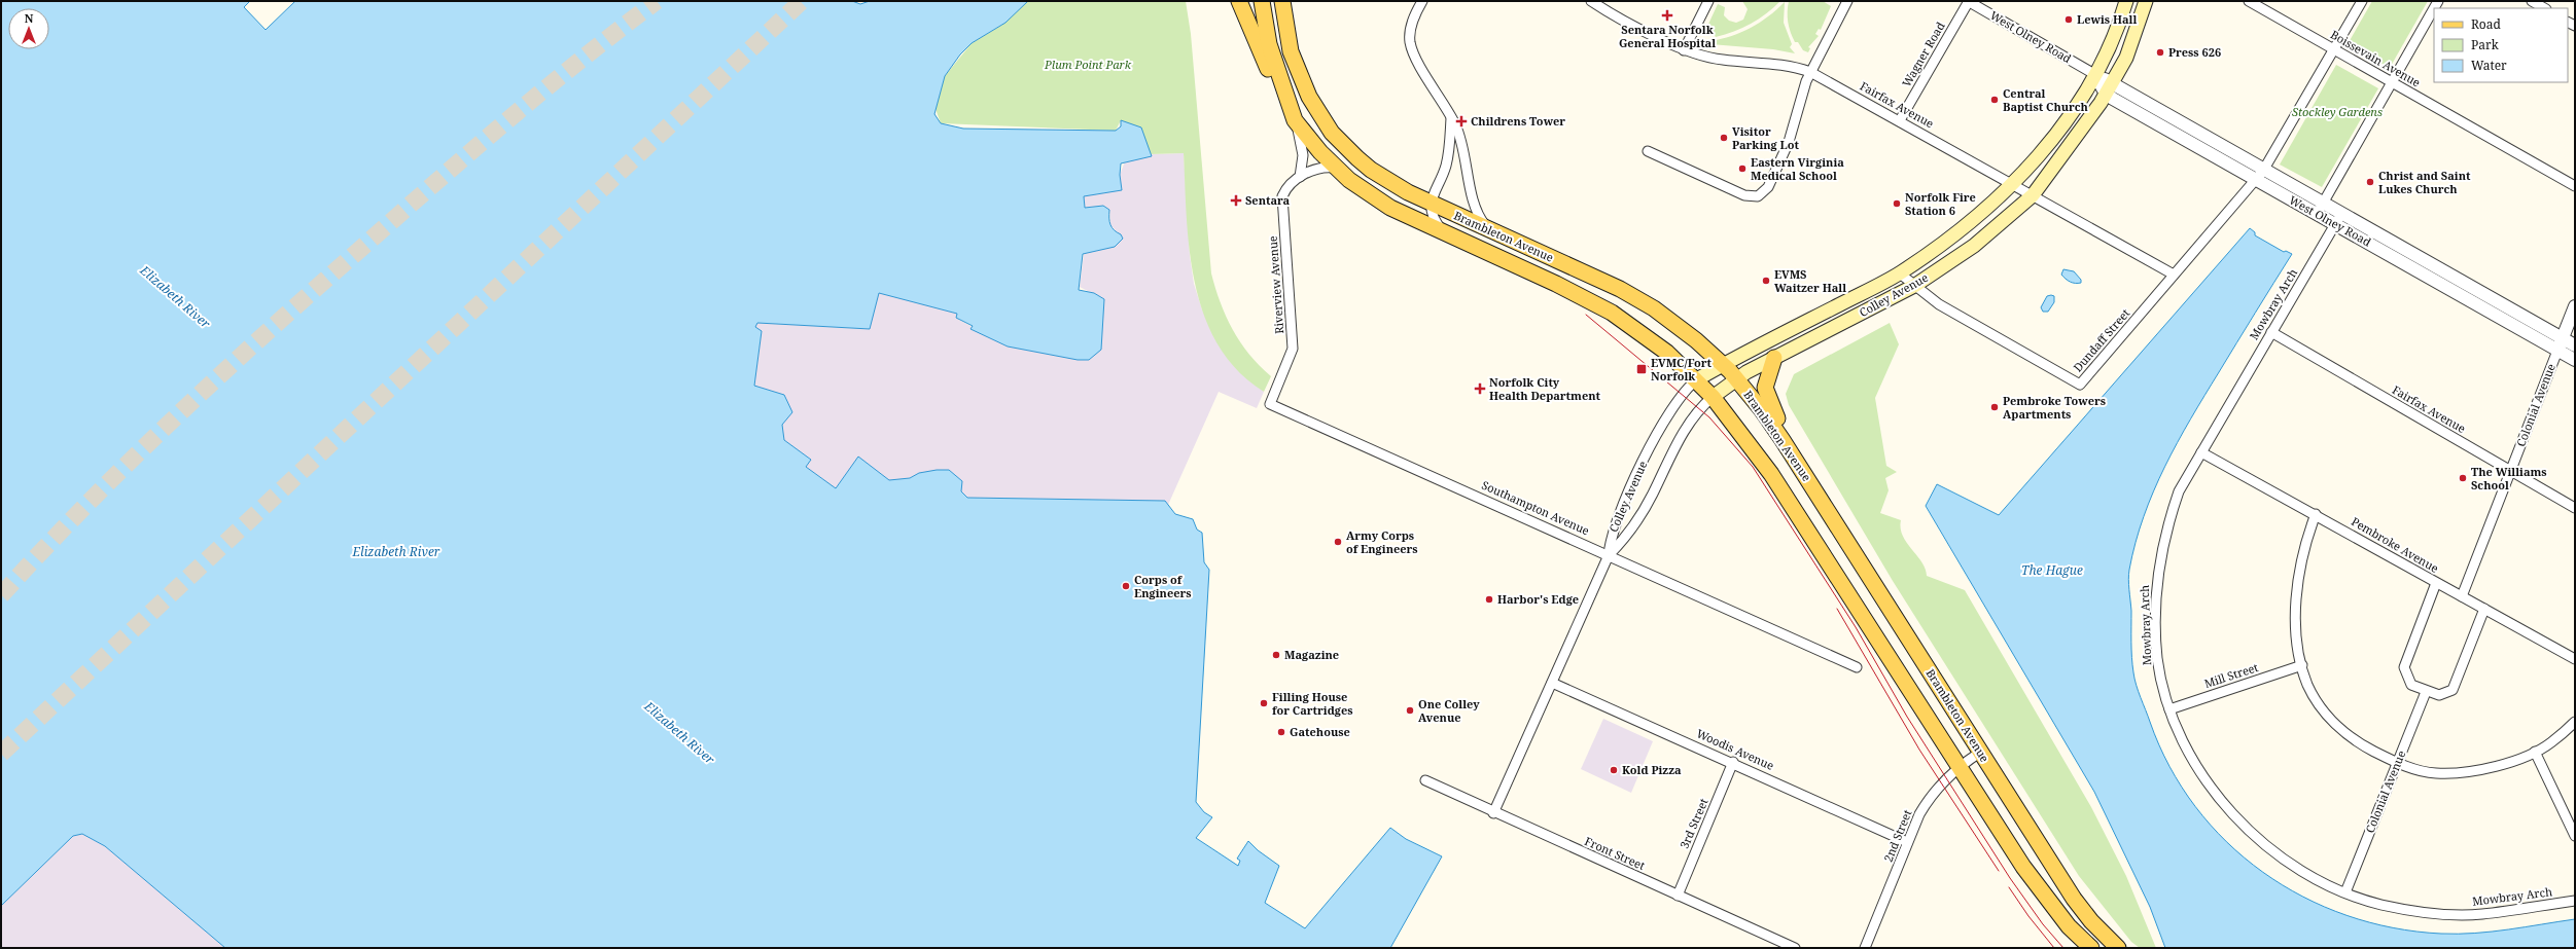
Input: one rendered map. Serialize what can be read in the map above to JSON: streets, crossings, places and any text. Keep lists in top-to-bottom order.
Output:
{
  "streets": {
    "main road": ["Brambleton Avenue", "Colley Avenue"],
    "street": [
      "West Olney Road",
      "Wagner Road",
      "Boissevain Avenue",
      "Fairfax Avenue",
      "Riverview Avenue",
      "Mowbray Arch",
      "Dundaff Street",
      "Colonial Avenue",
      "Southampton Avenue",
      "Pembroke Avenue",
      "Mill Street",
      "Woodis Avenue",
      "3rd Street",
      "2nd Street",
      "Front Street"
    ]
  },
  "crossings": [
    ["West Olney Road", "Wagner Road"],
    ["West Olney Road", "Colley Avenue"],
    ["West Olney Road", "Mowbray Arch"],
    ["West Olney Road", "Dundaff Street"],
    ["West Olney Road", "Colonial Avenue"],
    ["Wagner Road", "Fairfax Avenue"],
    ["Fairfax Avenue", "Colley Avenue"],
    ["Fairfax Avenue", "Mowbray Arch"],
    ["Fairfax Avenue", "Dundaff Street"],
    ["Fairfax Avenue", "Colonial Avenue"],
    ["Brambleton Avenue", "Riverview Avenue"],
    ["Brambleton Avenue", "Colley Avenue"],
    ["Brambleton Avenue", "2nd Street"],
    ["Riverview Avenue", "Southampton Avenue"],
    ["Colley Avenue", "Dundaff Street"],
    ["Colley Avenue", "Southampton Avenue"],
    ["Colley Avenue", "Woodis Avenue"],
    ["Colley Avenue", "Front Street"],
    ["Mowbray Arch", "Colonial Avenue"],
    ["Mowbray Arch", "Pembroke Avenue"],
    ["Mowbray Arch", "Mill Street"],
    ["Colonial Avenue", "Pembroke Avenue"],
    ["Woodis Avenue", "3rd Street"],
    ["Woodis Avenue", "2nd Street"],
    ["3rd Street", "Front Street"]
  ],
  "water": ["Elizabeth River", "The Hague"],
  "parks": ["Plum Point Park", "Stockley Gardens"],
  "places": {
    "health": [
      "Sentara Norfolk General Hospital",
      "Childrens Tower",
      "Sentara",
      "Norfolk City Health Department"
    ],
    "other": [
      "Lewis Hall",
      "Press 626",
      "Central Baptist Church",
      "Visitor Parking Lot",
      "Eastern Virginia Medical School",
      "Christ and Saint Lukes Church",
      "Norfolk Fire Station 6",
      "EVMS Waitzer Hall",
      "Pembroke Towers Apartments",
      "The Williams School",
      "Army Corps of Engineers",
      "Corps of Engineers",
      "Harbor's Edge",
      "Magazine",
      "Filling House for Cartridges",
      "One Colley Avenue",
      "Gatehouse",
      "Kold Pizza"
    ],
    "transit": ["EVMC/Fort Norfolk"]
  },
  "legend": ["Road", "Park", "Water"],
  "north": "top"
}
